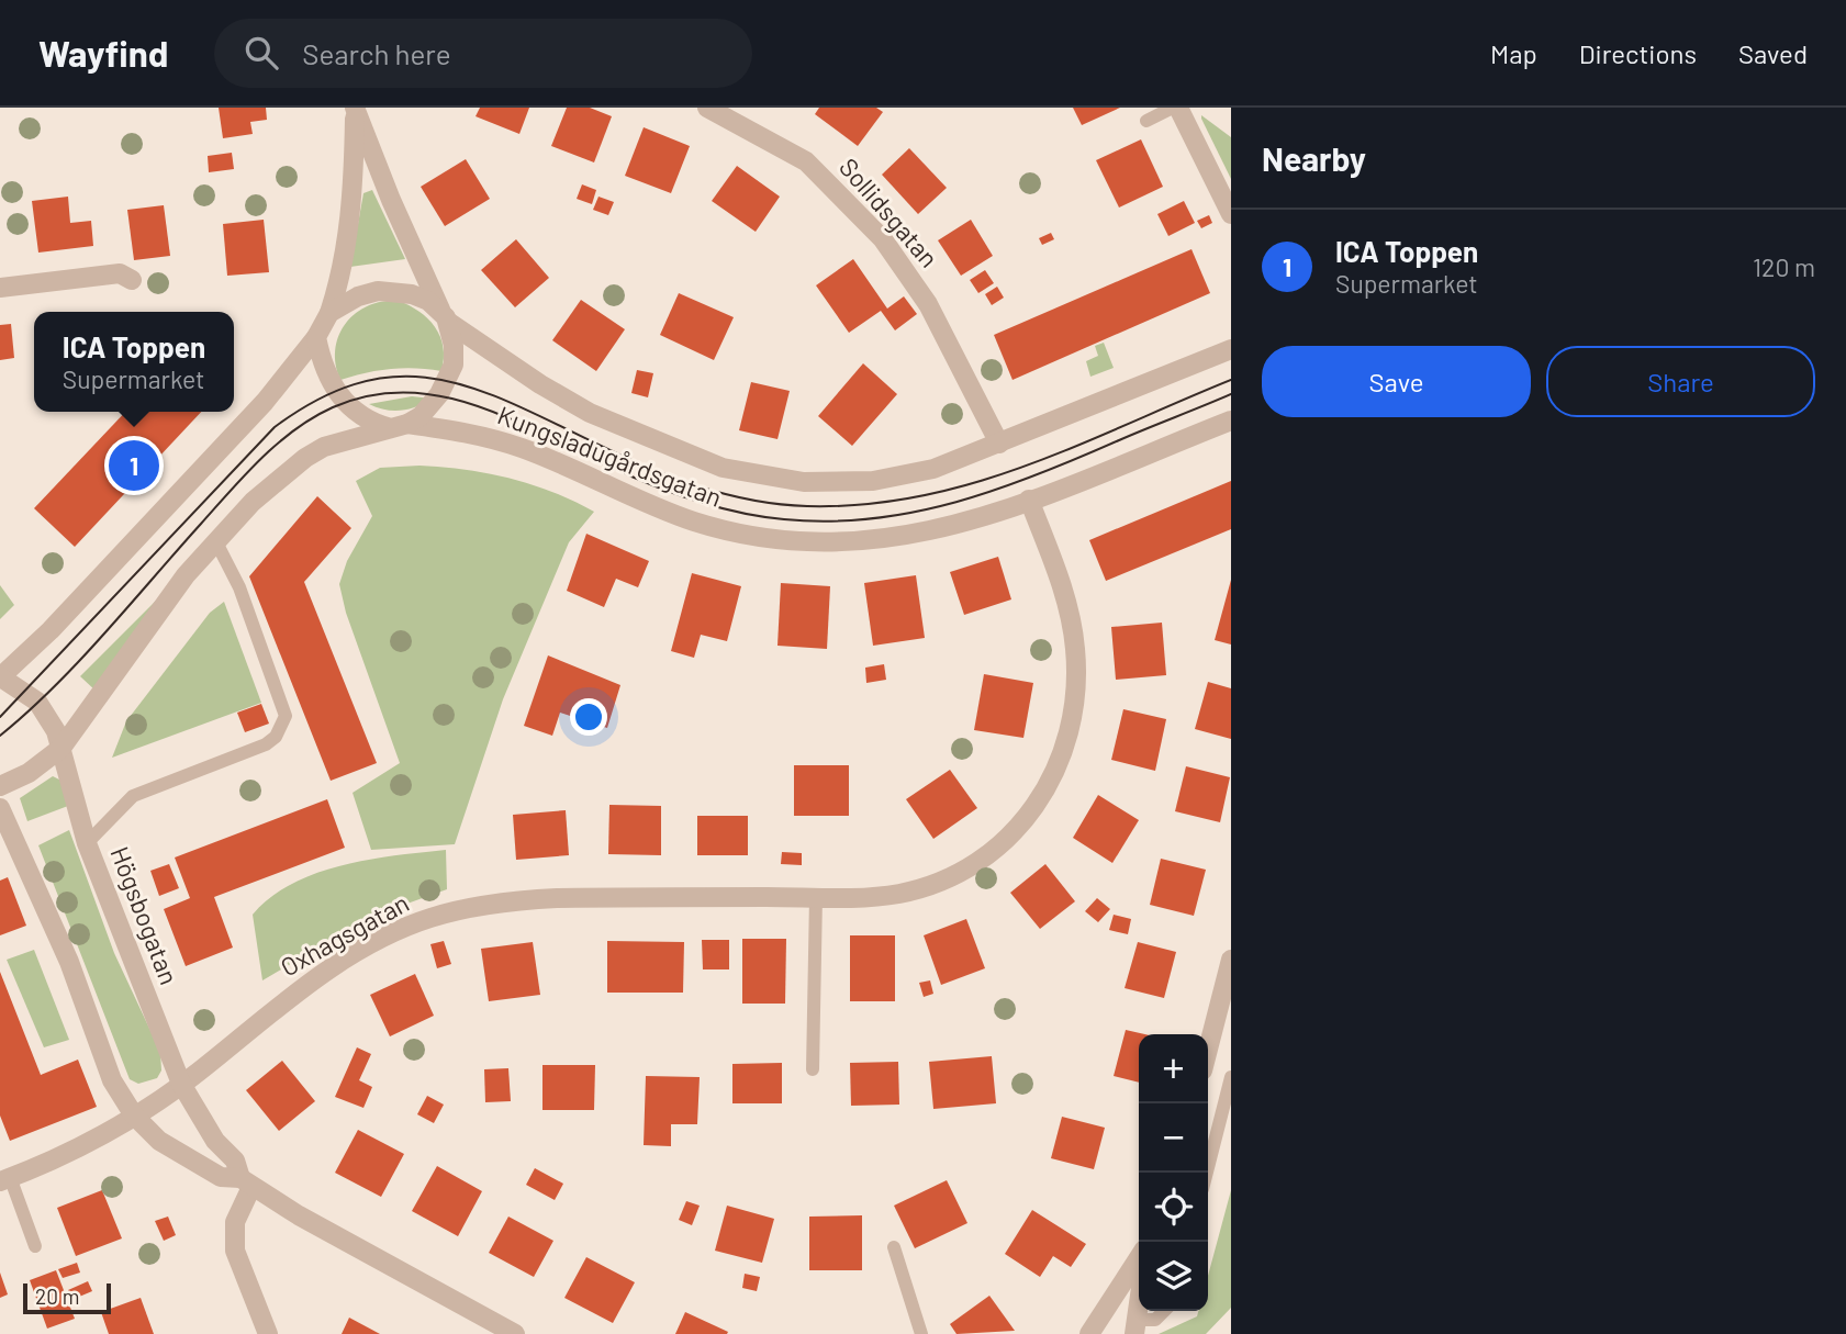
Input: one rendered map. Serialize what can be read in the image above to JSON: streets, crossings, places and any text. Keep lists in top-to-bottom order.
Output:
{
  "streets": {
    "street": [
      "Sollidsgatan",
      "Kungsladugårdsgatan",
      "Högsbogatan",
      "Oxhagsgatan"
    ]
  },
  "crossings": [
    ["Sollidsgatan", "Kungsladugårdsgatan"],
    ["Kungsladugårdsgatan", "Högsbogatan"],
    ["Kungsladugårdsgatan", "Oxhagsgatan"],
    ["Högsbogatan", "Oxhagsgatan"]
  ],
  "scale_bar": "20 m",
  "page": {
    "header": "Wayfind",
    "search": "Search here",
    "nav": ["Map", "Directions", "Saved"],
    "heading": "Nearby",
    "list": [
      {
        "mark": "1",
        "name": "ICA Toppen",
        "note": "Supermarket",
        "value": "120 m"
      }
    ],
    "popup": ["ICA Toppen", "Supermarket"],
    "buttons": ["Save", "Share"],
    "pins": "1",
    "map_buttons": ["+", "−"],
    "scale": "20 m"
  }
}
